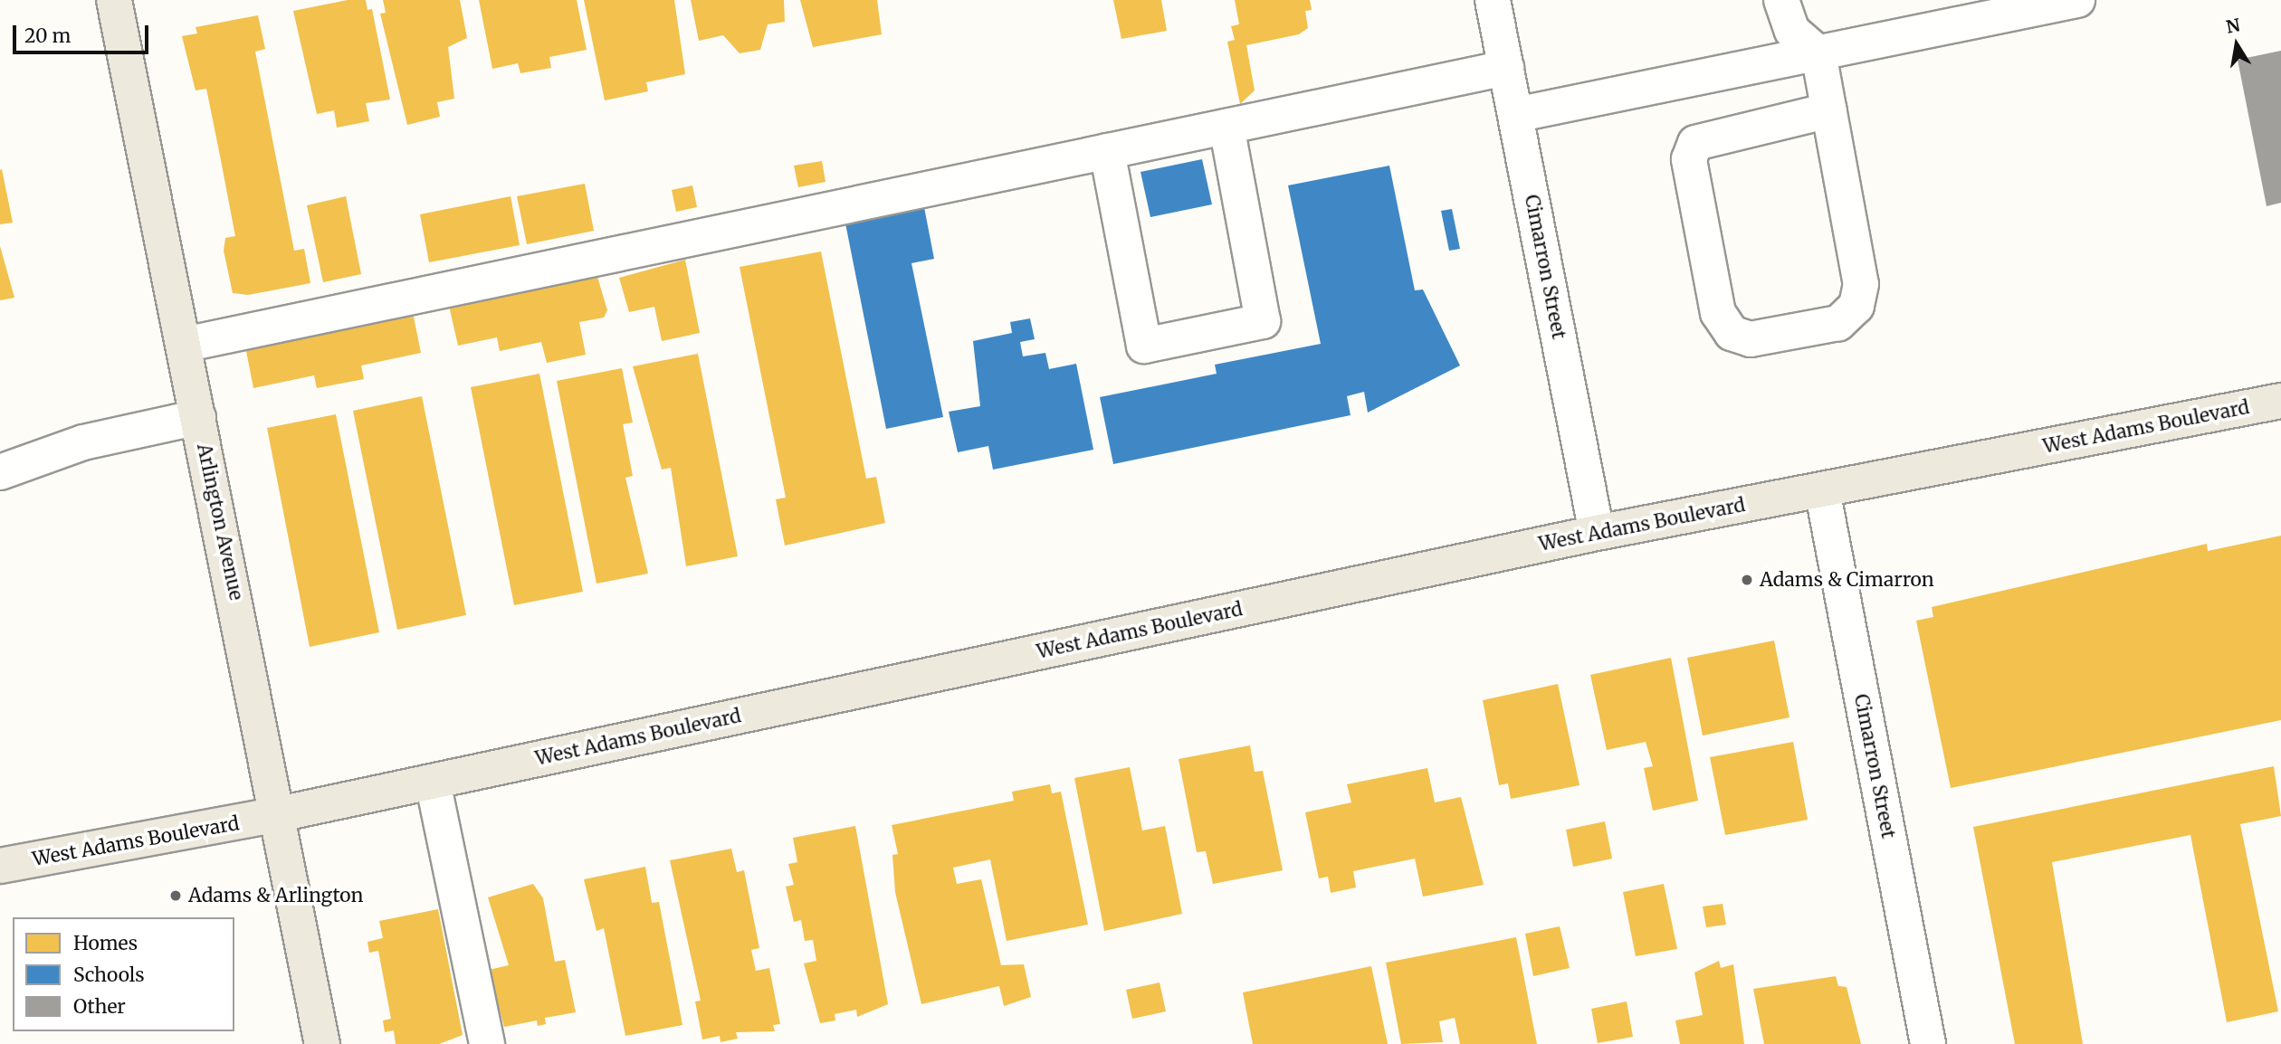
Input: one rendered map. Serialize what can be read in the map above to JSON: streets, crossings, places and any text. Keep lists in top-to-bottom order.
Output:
{
  "streets": {
    "main road": ["West Adams Boulevard", "Arlington Avenue"],
    "street": ["Cimarron Street"]
  },
  "crossings": [
    ["Cimarron Street", "West Adams Boulevard"],
    ["West Adams Boulevard", "Arlington Avenue"]
  ],
  "places": ["Adams & Cimarron", "Adams & Arlington"],
  "legend": ["Homes", "Schools", "Other"],
  "scale_bar": "20 m",
  "north": "top"
}
